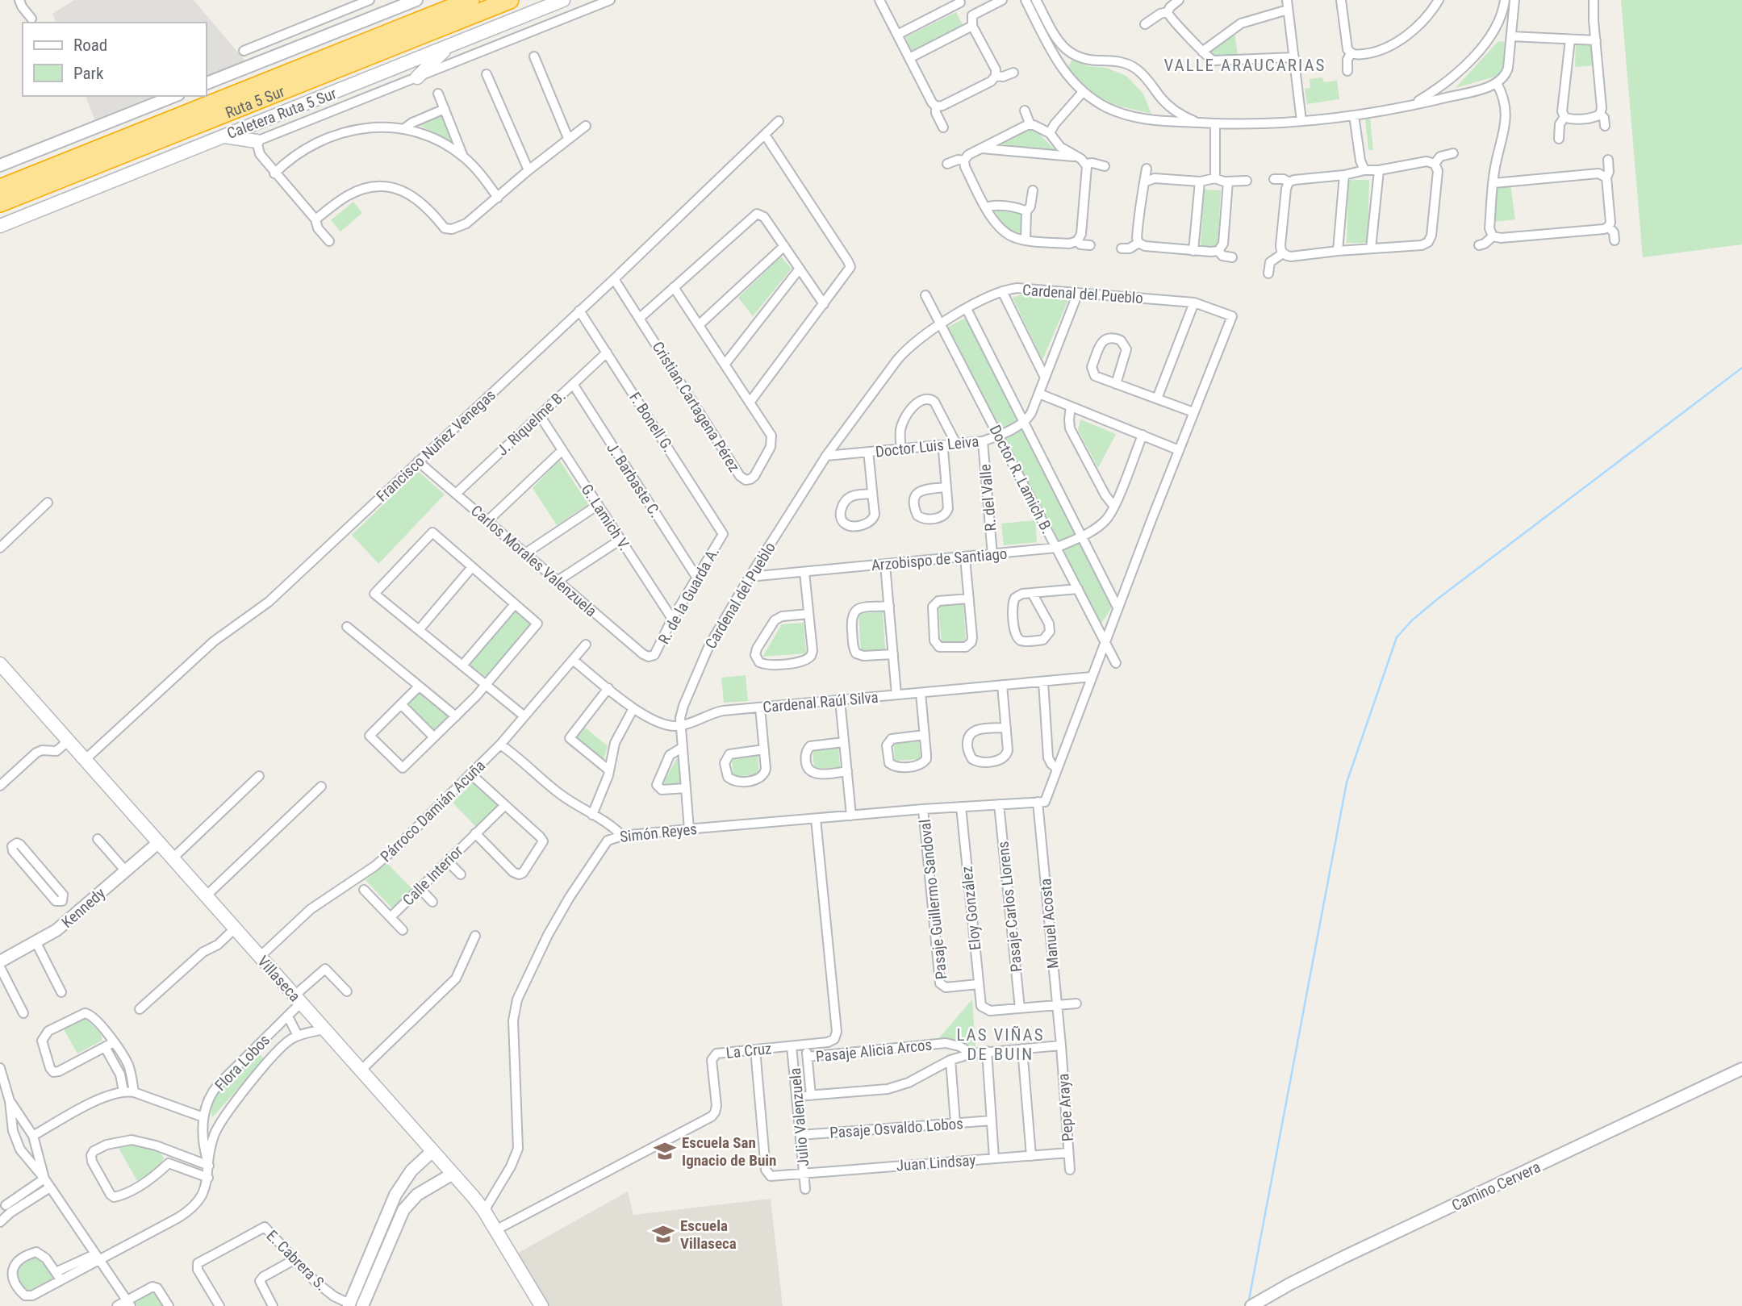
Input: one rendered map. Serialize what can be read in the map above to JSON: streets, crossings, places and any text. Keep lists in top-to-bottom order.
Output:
{
  "streets": {
    "highway": ["Ruta 5 Sur"],
    "main road": ["Caletera Ruta 5 Sur", "Villaseca"],
    "street": [
      "Cardenal del Pueblo",
      "Cristian Cartagena Pérez",
      "F. Bonell G.",
      "J. Riquelme B.",
      "Francisco Nuñez Venegas",
      "Doctor Luis Leiva",
      "Doctor R. Lamich B.",
      "J. Barbaste C.",
      "R. del Valle",
      "G. Lamich V.",
      "Arzobispo de Santiago",
      "Carlos Morales Valenzuela",
      "R. de la Guarda A.",
      "Cardenal Raúl Silva",
      "Párroco Damián Acuña",
      "Simón Reyes",
      "Calle Interior",
      "Pasaje Guillermo Sandoval",
      "Pasaje Carlos Llorens",
      "Kennedy",
      "Eloy González",
      "Manuel Acosta",
      "La Cruz",
      "Pasaje Alicia Arcos",
      "Flora Lobos",
      "Pepe Araya",
      "Julio Valenzuela",
      "Pasaje Osvaldo Lobos",
      "Juan Lindsay",
      "Camino Cervera",
      "E. Cabrera S."
    ]
  },
  "crossings": [
    ["Cardenal del Pueblo", "Doctor Luis Leiva"],
    ["Cardenal del Pueblo", "Doctor R. Lamich B."],
    ["Cardenal del Pueblo", "Arzobispo de Santiago"],
    ["Cardenal del Pueblo", "Cardenal Raúl Silva"],
    ["Cardenal del Pueblo", "Simón Reyes"],
    ["Cardenal del Pueblo", "Manuel Acosta"],
    ["Cristian Cartagena Pérez", "Francisco Nuñez Venegas"],
    ["F. Bonell G.", "J. Riquelme B."],
    ["F. Bonell G.", "Francisco Nuñez Venegas"],
    ["F. Bonell G.", "R. de la Guarda A."],
    ["J. Riquelme B.", "J. Barbaste C."],
    ["J. Riquelme B.", "G. Lamich V."],
    ["J. Riquelme B.", "Carlos Morales Valenzuela"],
    ["Francisco Nuñez Venegas", "Carlos Morales Valenzuela"],
    ["Francisco Nuñez Venegas", "Villaseca"],
    ["Doctor Luis Leiva", "Doctor R. Lamich B."],
    ["Doctor Luis Leiva", "R. del Valle"],
    ["Doctor R. Lamich B.", "Arzobispo de Santiago"],
    ["J. Barbaste C.", "R. de la Guarda A."],
    ["R. del Valle", "Arzobispo de Santiago"],
    ["G. Lamich V.", "R. de la Guarda A."],
    ["Carlos Morales Valenzuela", "R. de la Guarda A."],
    ["Párroco Damián Acuña", "Calle Interior"],
    ["Párroco Damián Acuña", "Villaseca"],
    ["Simón Reyes", "Pasaje Guillermo Sandoval"],
    ["Simón Reyes", "Pasaje Carlos Llorens"],
    ["Simón Reyes", "Eloy González"],
    ["Simón Reyes", "Manuel Acosta"],
    ["Simón Reyes", "Villaseca"],
    ["Simón Reyes", "La Cruz"],
    ["Pasaje Guillermo Sandoval", "Eloy González"],
    ["Pasaje Carlos Llorens", "Eloy González"],
    ["Kennedy", "Villaseca"],
    ["Manuel Acosta", "Pepe Araya"],
    ["Villaseca", "La Cruz"],
    ["Villaseca", "Flora Lobos"],
    ["La Cruz", "Julio Valenzuela"],
    ["La Cruz", "Juan Lindsay"],
    ["Pasaje Alicia Arcos", "Julio Valenzuela"],
    ["Pepe Araya", "Juan Lindsay"],
    ["Julio Valenzuela", "Pasaje Osvaldo Lobos"],
    ["Julio Valenzuela", "Juan Lindsay"]
  ],
  "districts": ["VALLE ARAUCARIAS", "LAS VIÑAS DE BUIN"],
  "places": {
    "school or university": ["Escuela San Ignacio de Buin", "Escuela Villaseca"]
  },
  "legend": ["Road", "Park"]
}
